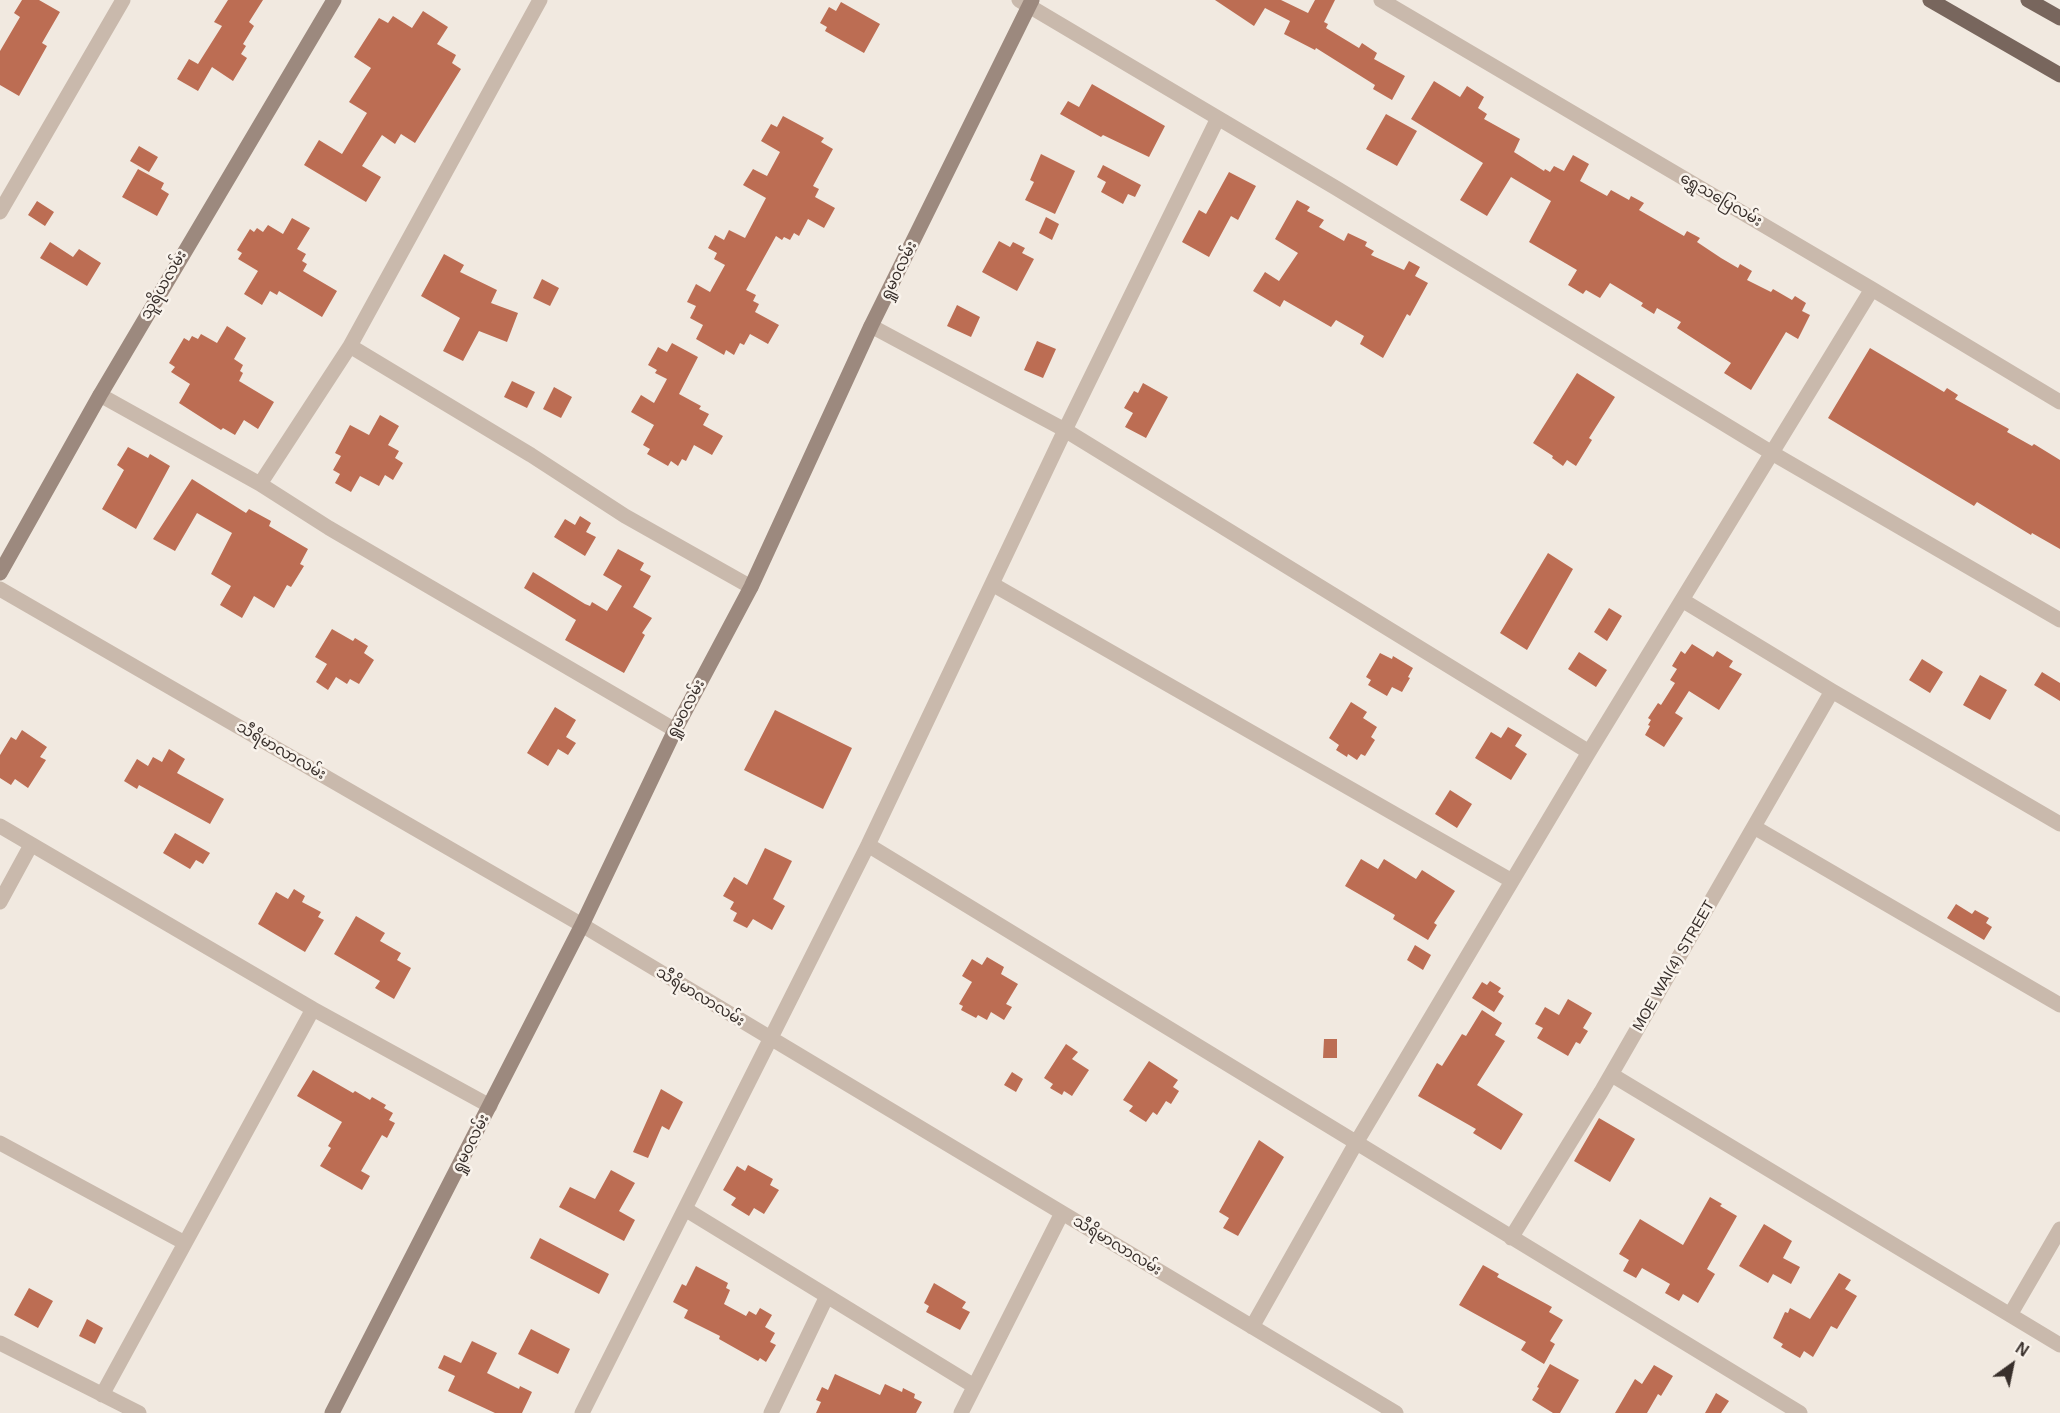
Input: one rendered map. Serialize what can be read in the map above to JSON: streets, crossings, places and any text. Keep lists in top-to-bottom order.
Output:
{
  "streets": {
    "street": [
      "ရွှေသပြေလမ်း",
      "ရှုမဝလမ်း",
      "သူရိယလမ်း",
      "သီရိမာလာလမ်း",
      "MOE WAI(4) STREET"
    ]
  },
  "crossings": [
    ["ရှုမဝလမ်း", "သီရိမာလာလမ်း"]
  ],
  "north": "top right"
}
